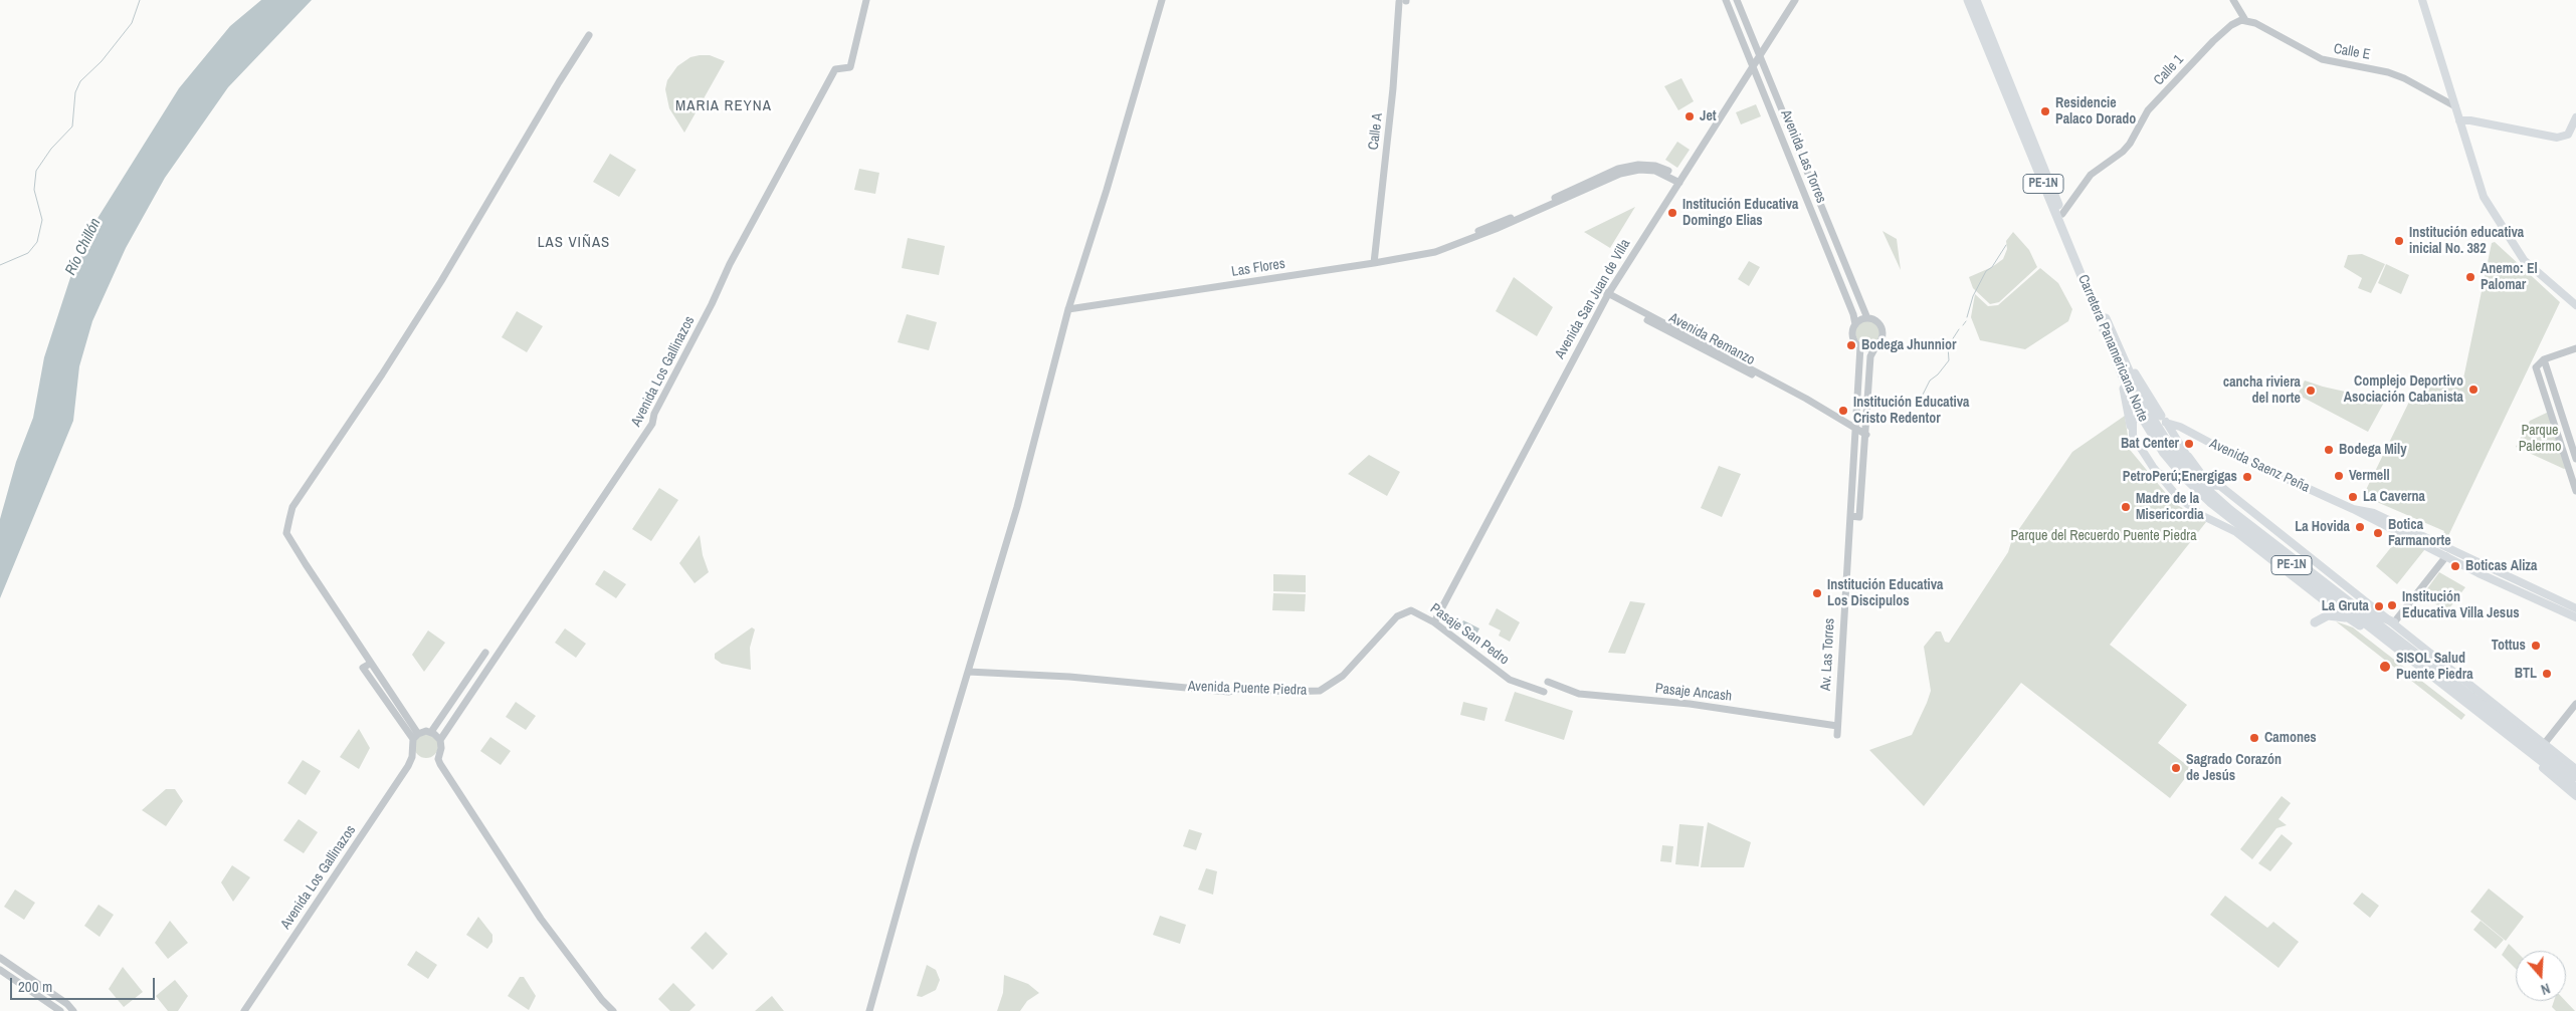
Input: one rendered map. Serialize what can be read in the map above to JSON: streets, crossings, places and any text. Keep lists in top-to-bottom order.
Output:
{
  "streets": {
    "highway": ["PE-1N", "Carretera Panamericana Norte"],
    "main road": ["Avenida Saenz Peña"],
    "street": [
      "Calle E",
      "Calle 1",
      "Calle A",
      "Avenida Las Torres",
      "Las Flores",
      "Avenida San Juan de Villa",
      "Avenida Remanzo",
      "Avenida Los Gallinazos",
      "Pasaje San Pedro",
      "Av. Las Torres",
      "Avenida Puente Piedra",
      "Pasaje Ancash"
    ]
  },
  "crossings": [
    ["Calle E", "Calle 1"],
    ["Calle 1", "Carretera Panamericana Norte"],
    ["Calle A", "Las Flores"],
    ["Avenida Las Torres", "Avenida San Juan de Villa"],
    ["Avenida Las Torres", "Av. Las Torres"],
    ["Las Flores", "Avenida San Juan de Villa"],
    ["Avenida San Juan de Villa", "Avenida Remanzo"],
    ["Avenida San Juan de Villa", "Pasaje San Pedro"],
    ["Avenida Remanzo", "Av. Las Torres"],
    ["Carretera Panamericana Norte", "Avenida Saenz Peña"],
    ["Pasaje San Pedro", "Avenida Puente Piedra"],
    ["Av. Las Torres", "Pasaje Ancash"]
  ],
  "districts": ["MARIA REYNA", "LAS VIÑAS"],
  "water": ["Río Chillón"],
  "parks": ["Parque Palermo", "Parque del Recuerdo Puente Piedra"],
  "places": [
    "Residencie Palaco Dorado",
    "Jet",
    "Institución Educativa Domingo Elias",
    "Institución educativa inicial No. 382",
    "Anemo: El Palomar",
    "Bodega Jhunnior",
    "Complejo Deportivo Asociación Cabanista",
    "cancha riviera del norte",
    "Institución Educativa Cristo Redentor",
    "Bat Center",
    "Bodega Mily",
    "Vermell",
    "PetroPerú;Energigas",
    "La Caverna",
    "Madre de la Misericordia",
    "La Hovida",
    "Botica Farmanorte",
    "Boticas Aliza",
    "Institución Educativa Los Discipulos",
    "Institución Educativa Villa Jesus",
    "La Gruta",
    "Tottus",
    "SISOL Salud Puente Piedra",
    "BTL",
    "Camones",
    "Sagrado Corazón de Jesús"
  ],
  "scale_bar": "200 m",
  "north": "bottom"
}
